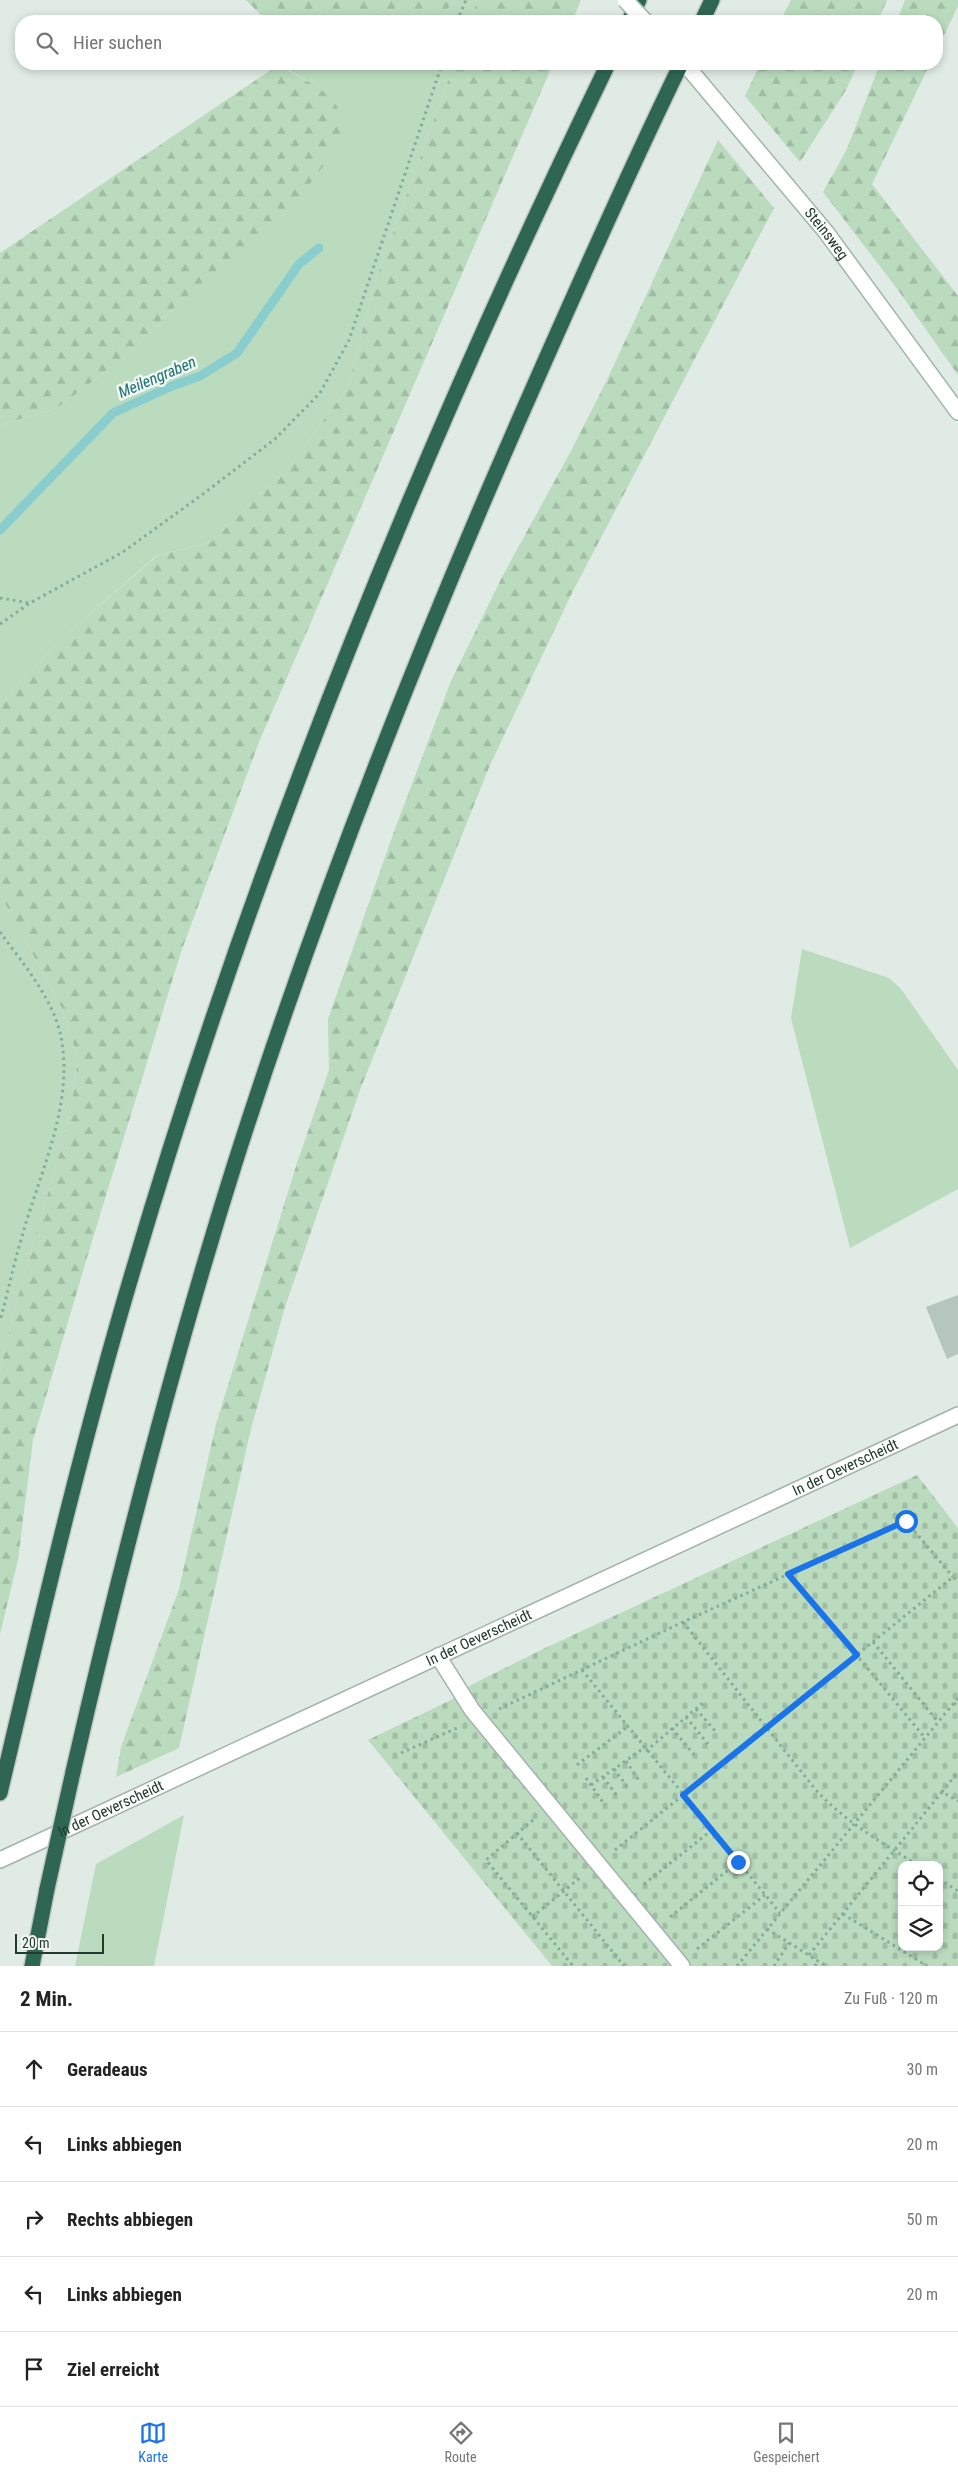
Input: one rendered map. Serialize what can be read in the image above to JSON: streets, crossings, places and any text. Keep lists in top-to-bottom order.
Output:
{
  "streets": {
    "street": ["Steinsweg", "In der Oeverscheidt"]
  },
  "water": ["Meilengraben"],
  "scale_bar": "20 m",
  "page": {
    "search": "Hier suchen",
    "scale": "20 m",
    "heading": ["2 Min.", "Zu Fuß · 120 m"],
    "list": [
      ["Geradeaus", "30 m"],
      ["Links abbiegen", "20 m"],
      ["Rechts abbiegen", "50 m"],
      ["Links abbiegen", "20 m"],
      "Ziel erreicht"
    ],
    "nav": ["Karte", "Route", "Gespeichert"]
  }
}
